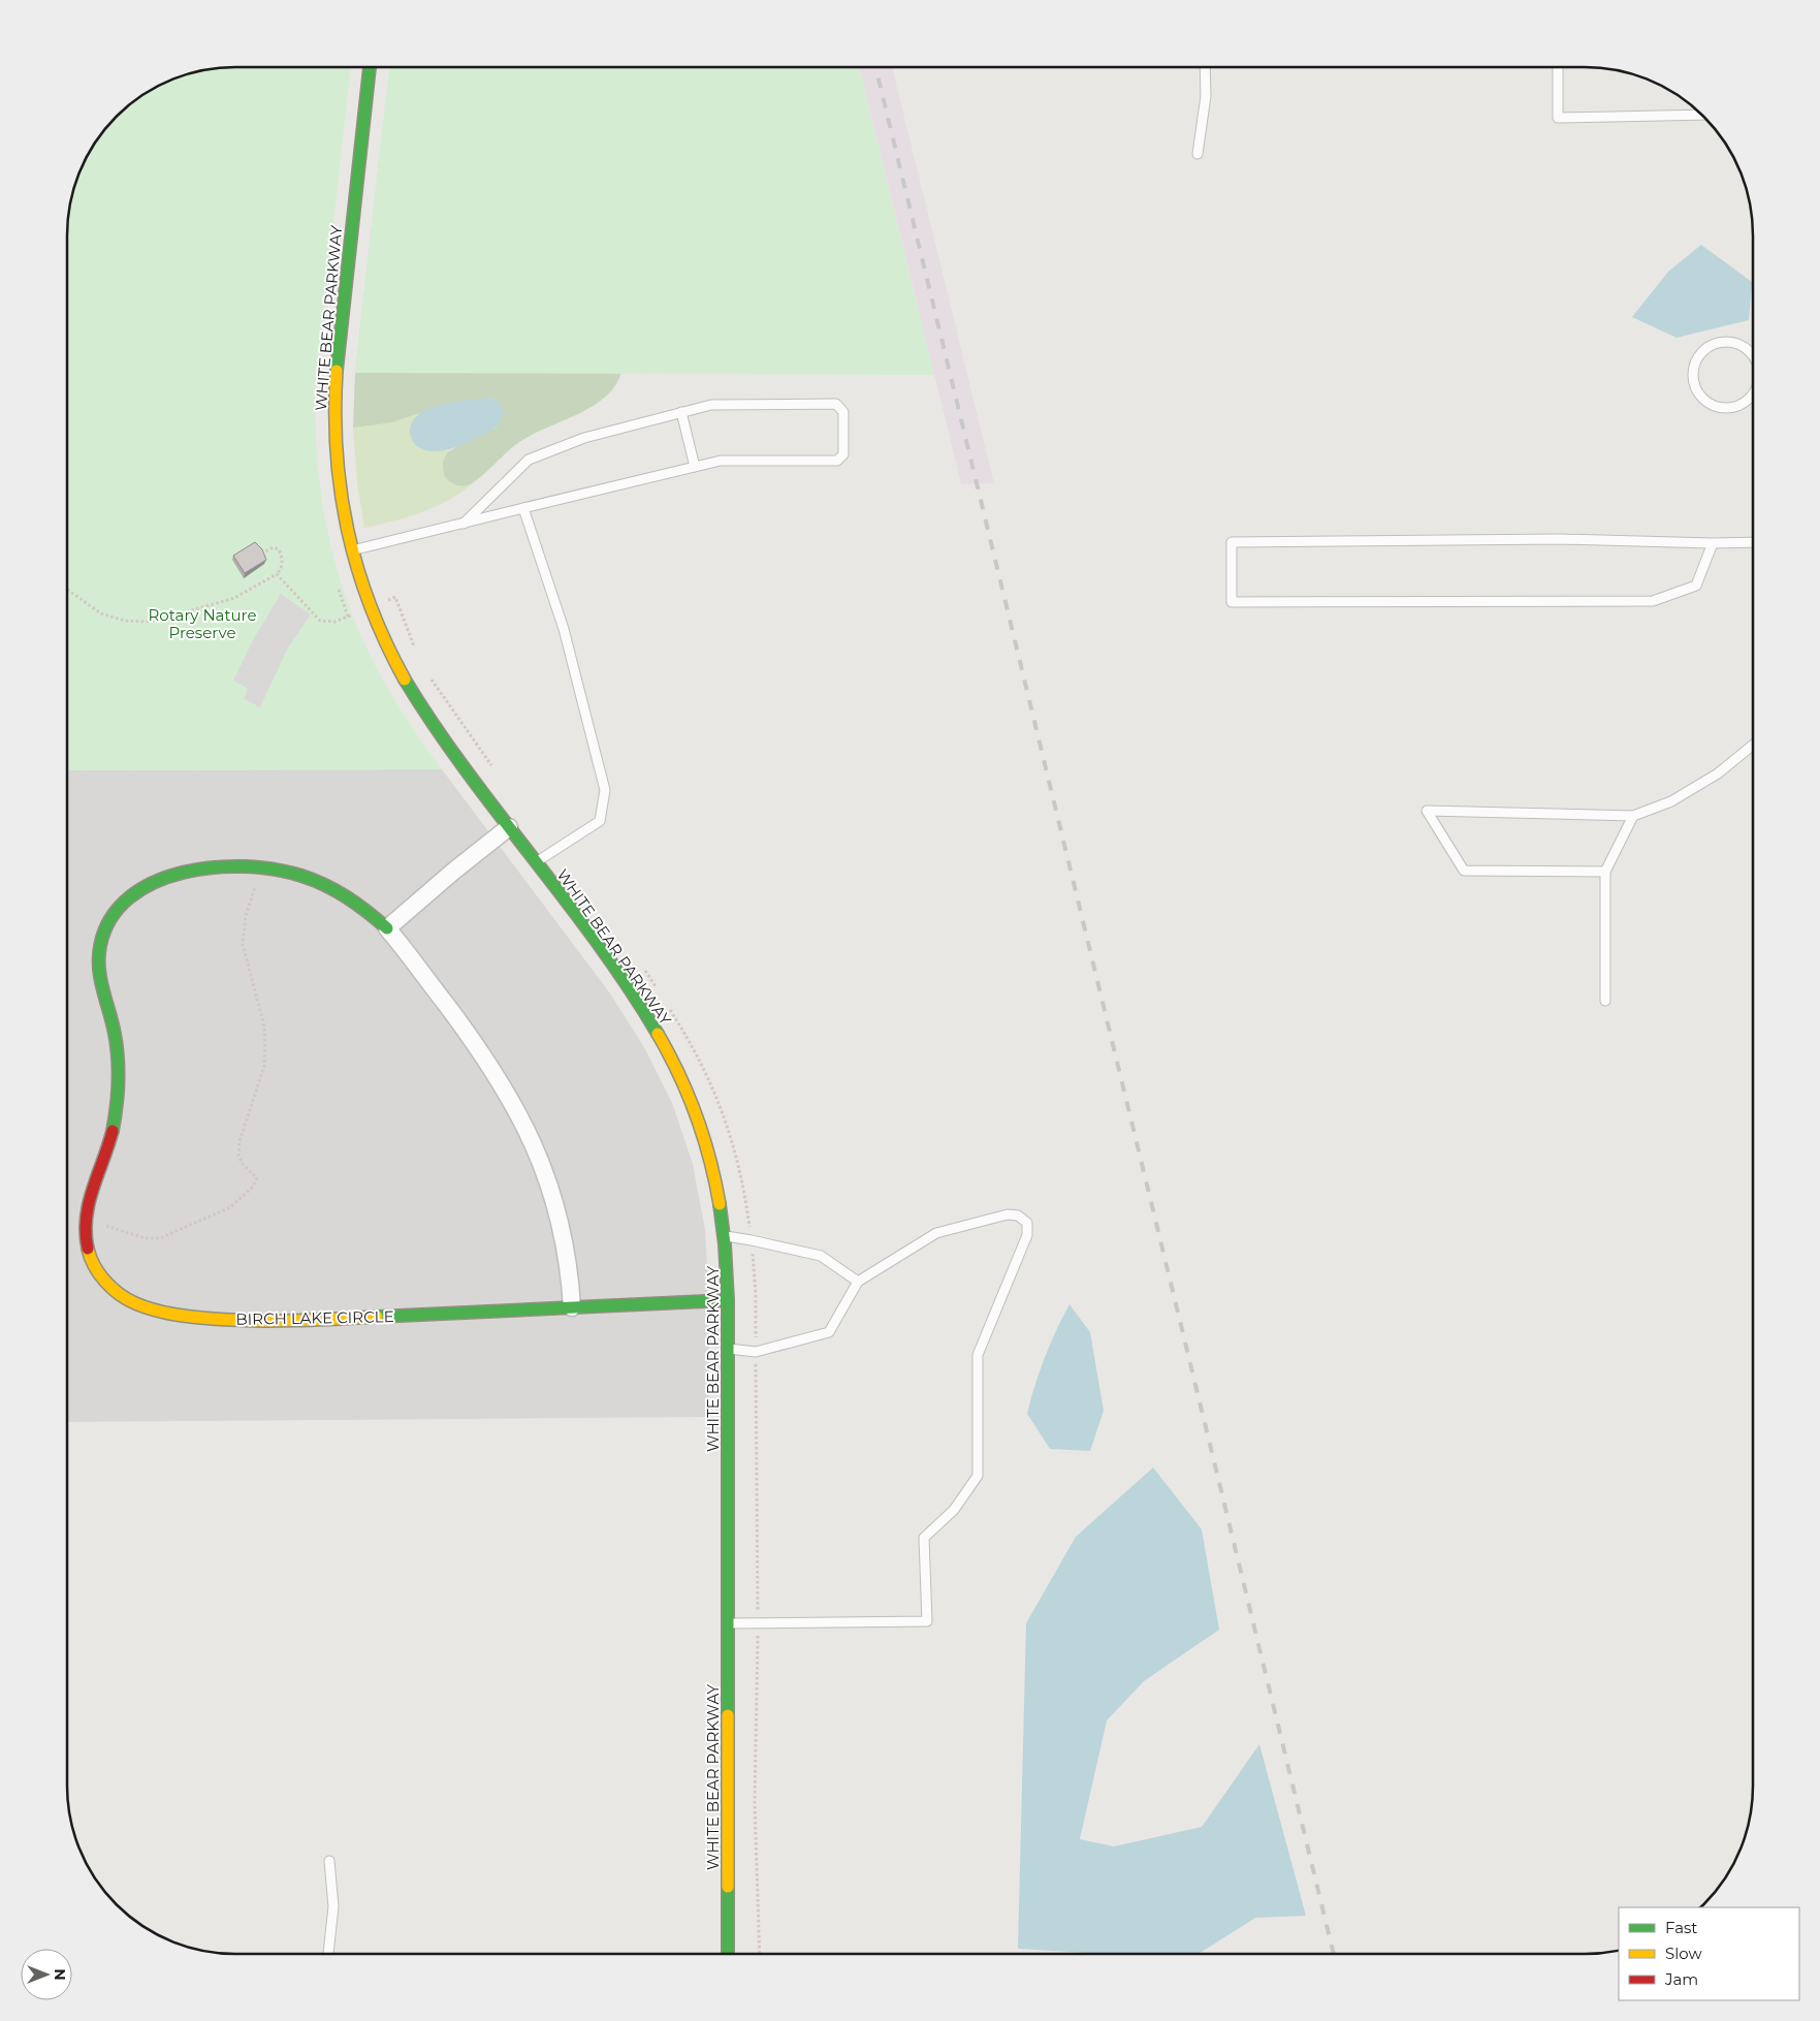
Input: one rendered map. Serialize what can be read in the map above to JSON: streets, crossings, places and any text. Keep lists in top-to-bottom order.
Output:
{
  "streets": {
    "street": ["WHITE BEAR PARKWAY", "BIRCH LAKE CIRCLE"]
  },
  "crossings": [
    ["WHITE BEAR PARKWAY", "BIRCH LAKE CIRCLE"]
  ],
  "parks": ["Rotary Nature Preserve"],
  "legend": ["Fast", "Slow", "Jam"],
  "north": "right"
}
